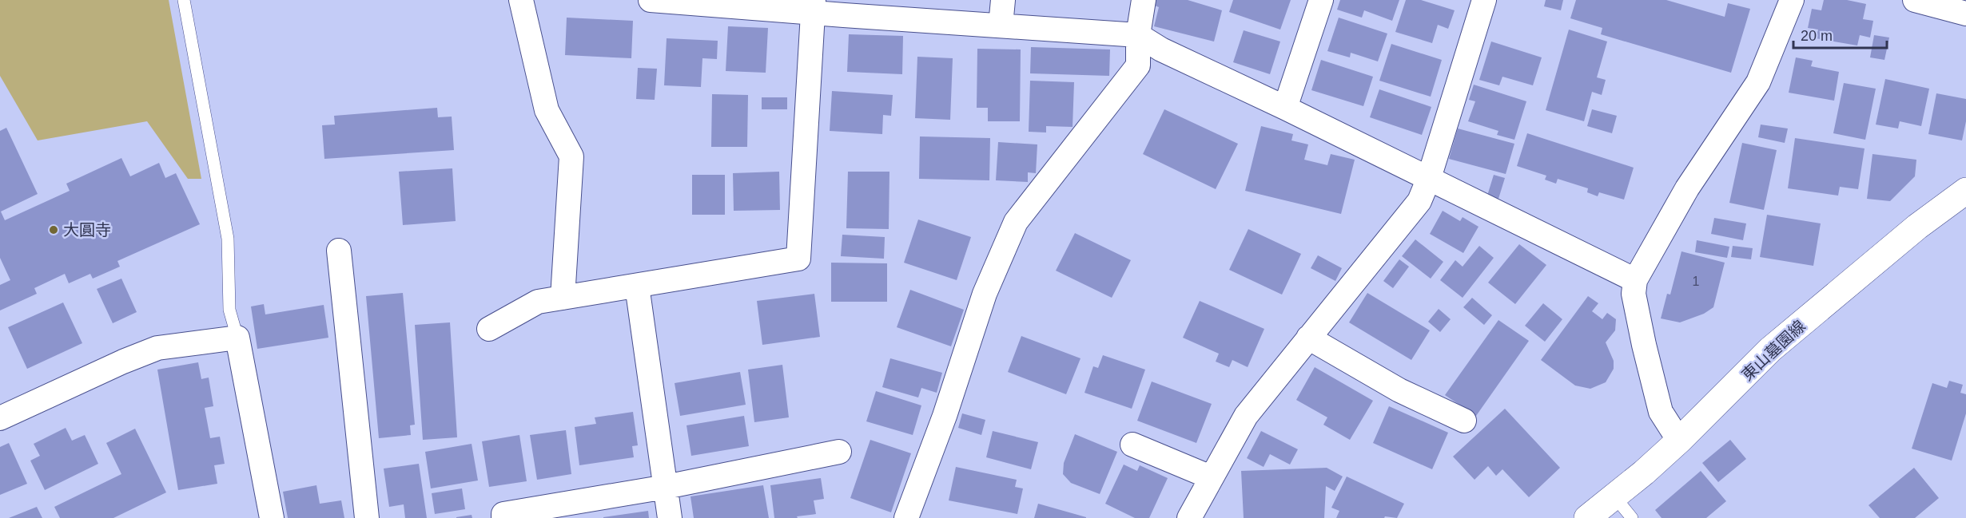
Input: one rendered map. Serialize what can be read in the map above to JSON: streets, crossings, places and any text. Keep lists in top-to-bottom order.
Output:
{
  "streets": {
    "street": ["東山墓園線"]
  },
  "places": ["大圓寺"],
  "house_numbers": ["1"],
  "scale_bar": "20 m"
}
